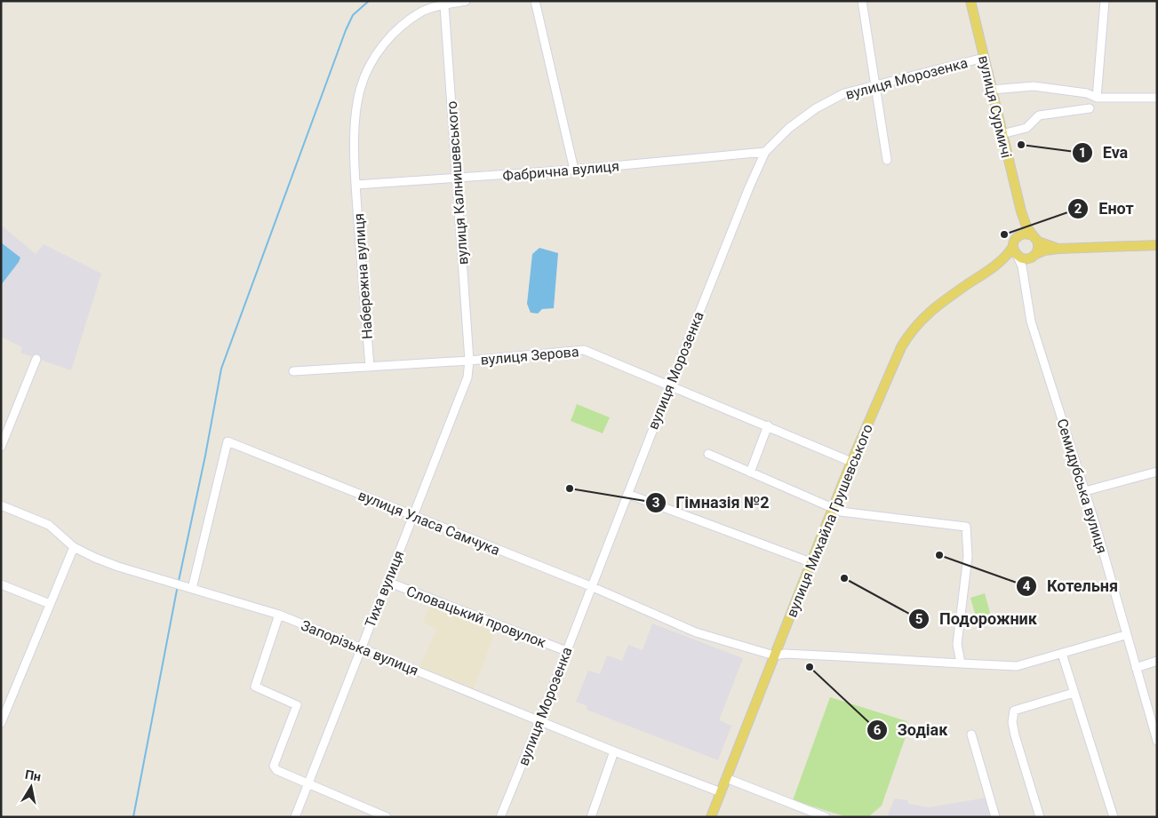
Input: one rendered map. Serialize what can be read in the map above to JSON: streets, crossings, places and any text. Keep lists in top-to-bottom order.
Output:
{
  "streets": {
    "main road": ["вулиця Сурмичі", "вулиця Михайла Грушевського"],
    "street": [
      "вулиця Морозенка",
      "Фабрична вулиця",
      "вулиця Калнишевського",
      "Набережна вулиця",
      "вулиця Зерова",
      "Семидубська вулиця",
      "вулиця Уласа Самчука",
      "Тиха вулиця",
      "Словацький провулок",
      "Запорізька вулиця"
    ]
  },
  "crossings": [
    ["вулиця Морозенка", "вулиця Сурмичі"],
    ["вулиця Морозенка", "Фабрична вулиця"],
    ["вулиця Морозенка", "вулиця Зерова"],
    ["вулиця Морозенка", "вулиця Уласа Самчука"],
    ["вулиця Морозенка", "Словацький провулок"],
    ["вулиця Морозенка", "Запорізька вулиця"],
    ["Фабрична вулиця", "вулиця Калнишевського"],
    ["Фабрична вулиця", "Набережна вулиця"],
    ["вулиця Калнишевського", "Набережна вулиця"],
    ["вулиця Калнишевського", "вулиця Зерова"],
    ["вулиця Калнишевського", "Тиха вулиця"],
    ["Набережна вулиця", "вулиця Зерова"],
    ["вулиця Зерова", "вулиця Михайла Грушевського"],
    ["вулиця Зерова", "Тиха вулиця"],
    ["Семидубська вулиця", "вулиця Михайла Грушевського"],
    ["Семидубська вулиця", "вулиця Уласа Самчука"],
    ["вулиця Михайла Грушевського", "вулиця Уласа Самчука"],
    ["вулиця Михайла Грушевського", "Запорізька вулиця"],
    ["вулиця Уласа Самчука", "Тиха вулиця"],
    ["вулиця Уласа Самчука", "Запорізька вулиця"],
    ["Тиха вулиця", "Словацький провулок"],
    ["Тиха вулиця", "Запорізька вулиця"]
  ],
  "places": [
    "Eva",
    "Енот",
    "Гімназія №2",
    "Котельня",
    "Подорожник",
    "Зодіак"
  ],
  "north": "top"
}
